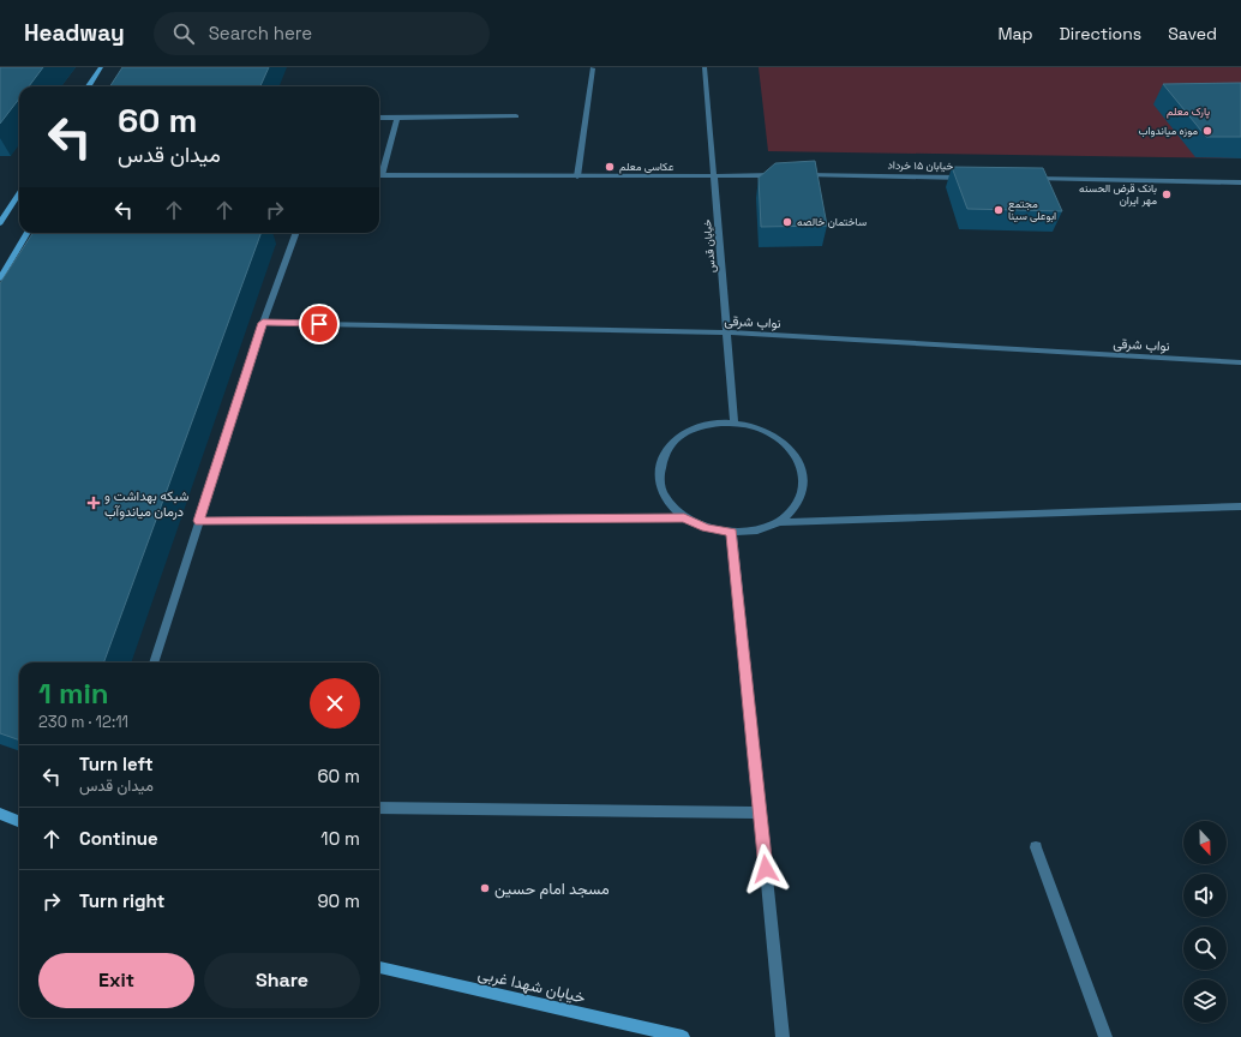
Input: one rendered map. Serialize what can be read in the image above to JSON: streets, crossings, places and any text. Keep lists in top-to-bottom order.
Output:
{
  "streets": {
    "main road": ["خیابان شهدا غربی"],
    "street": ["خیابان ۱۵ خرداد", "خیابان قدس", "نواب شرقی"]
  },
  "crossings": [
    ["خیابان قدس", "نواب شرقی"]
  ],
  "parks": ["پارک معلم"],
  "places": {
    "other": [
      "موزه میاندواب",
      "عکاسی معلم",
      "بانک قرض الحسنه مهر ایران",
      "مجتمع ابوعلی سینا",
      "ساختمان خالصه",
      "مسجد امام حسین"
    ],
    "health": ["شبکه بهداشت و درمان میاندوآب"]
  },
  "north": "bottom",
  "page": {
    "header": "Headway",
    "search": "Search here",
    "nav": ["Map", "Directions", "Saved"],
    "turn": ["60 m", "میدان قدس"],
    "heading": ["1 min", "230 m · 12:11"],
    "list": [
      {
        "name": "Turn left",
        "note": "میدان قدس",
        "value": "60 m"
      },
      {
        "name": "Continue",
        "value": "10 m"
      },
      {
        "name": "Turn right",
        "value": "90 m"
      }
    ],
    "buttons": ["Exit", "Share"]
  }
}
